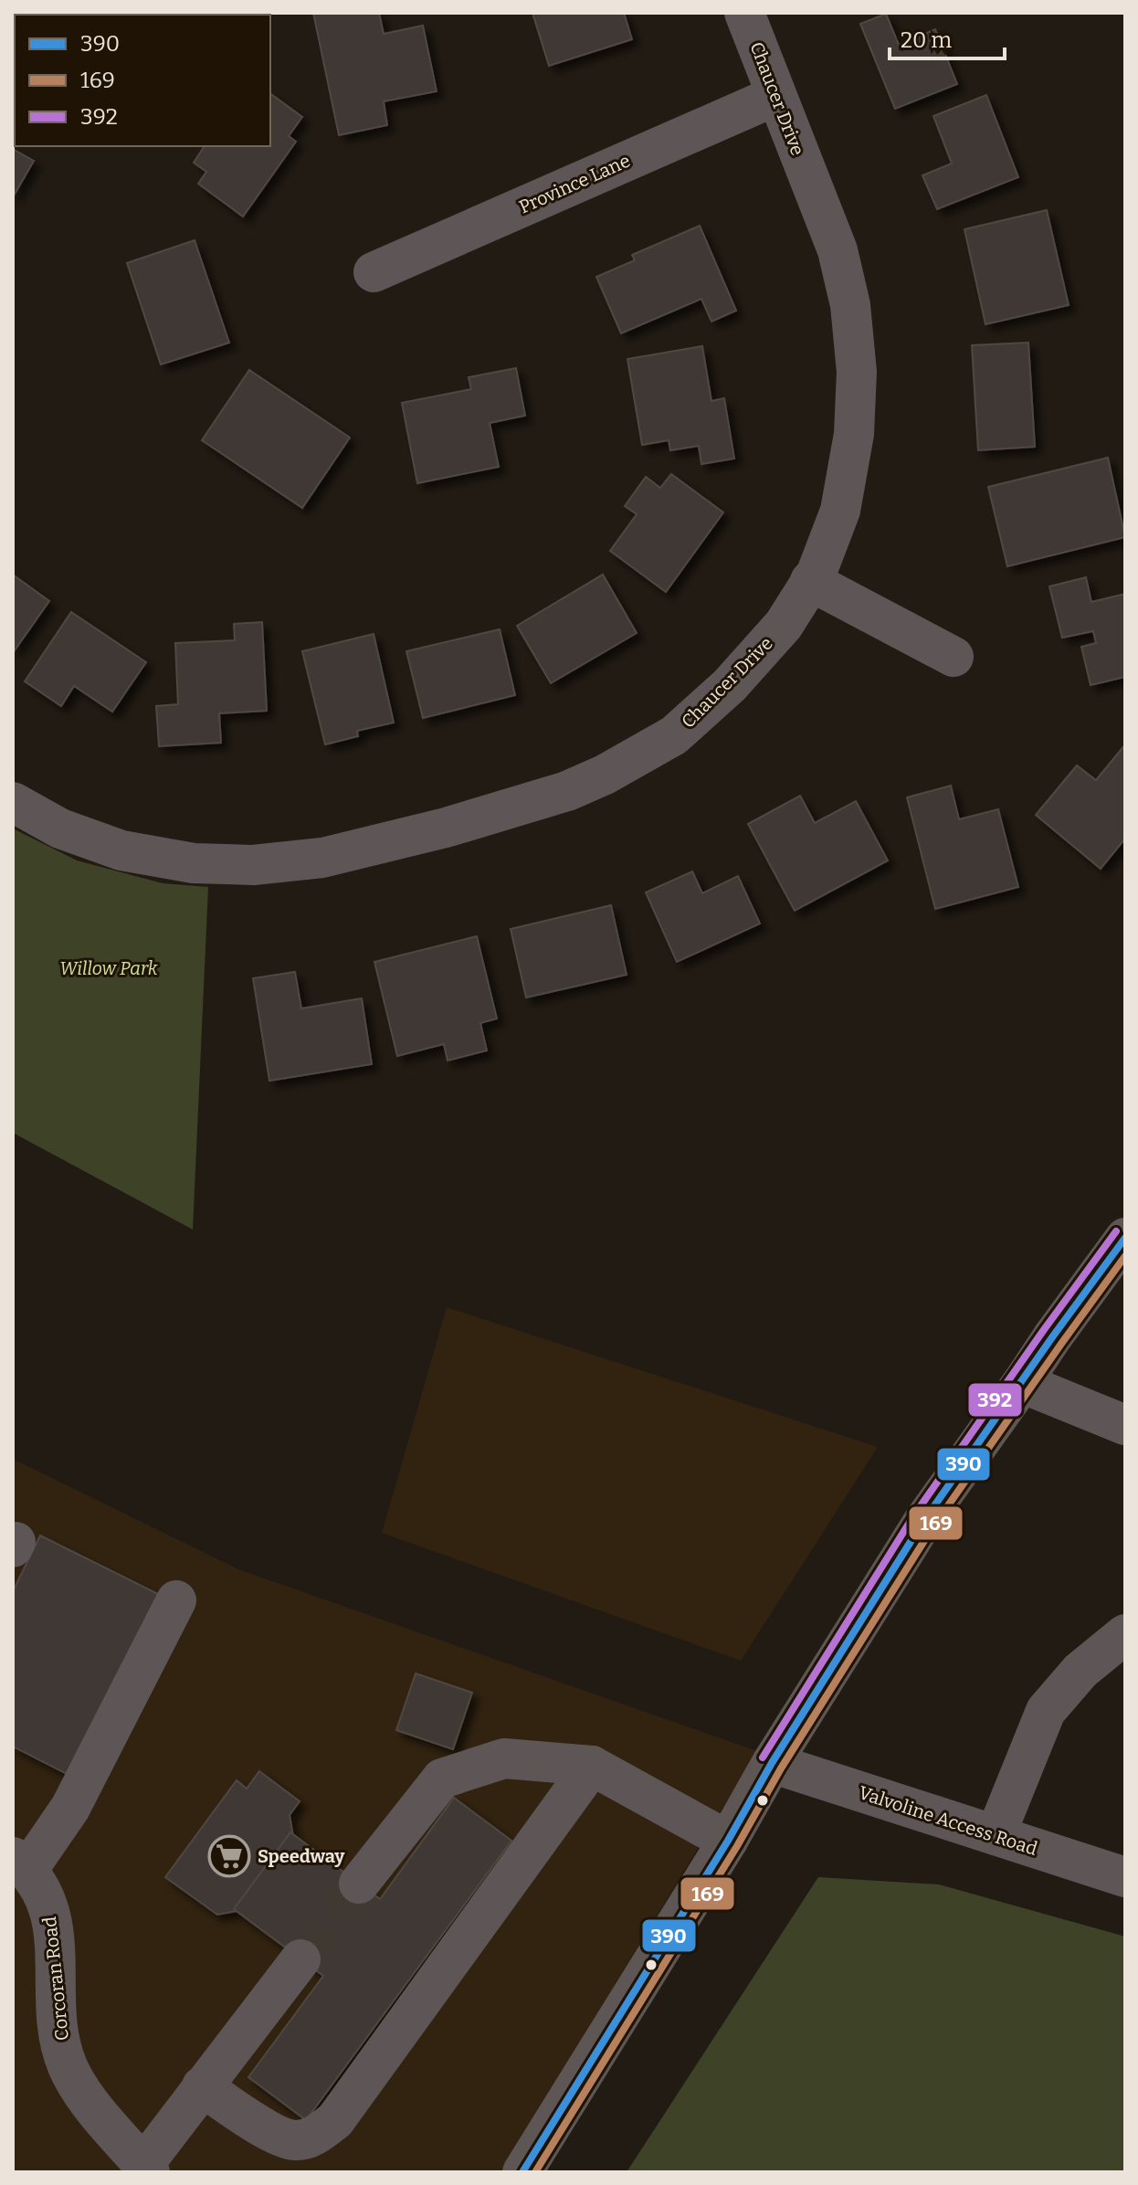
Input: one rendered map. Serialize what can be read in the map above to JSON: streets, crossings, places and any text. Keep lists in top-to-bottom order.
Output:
{
  "streets": {
    "street": [
      "Chaucer Drive",
      "Province Lane",
      "Valvoline Access Road",
      "Corcoran Road"
    ]
  },
  "crossings": [
    ["Chaucer Drive", "Province Lane"]
  ],
  "parks": ["Willow Park"],
  "places": {
    "supermarket": ["Speedway"]
  },
  "lines": ["transit line 392", "transit line 390", "transit line 169"],
  "legend": ["390", "169", "392"],
  "scale_bar": "20 m"
}
